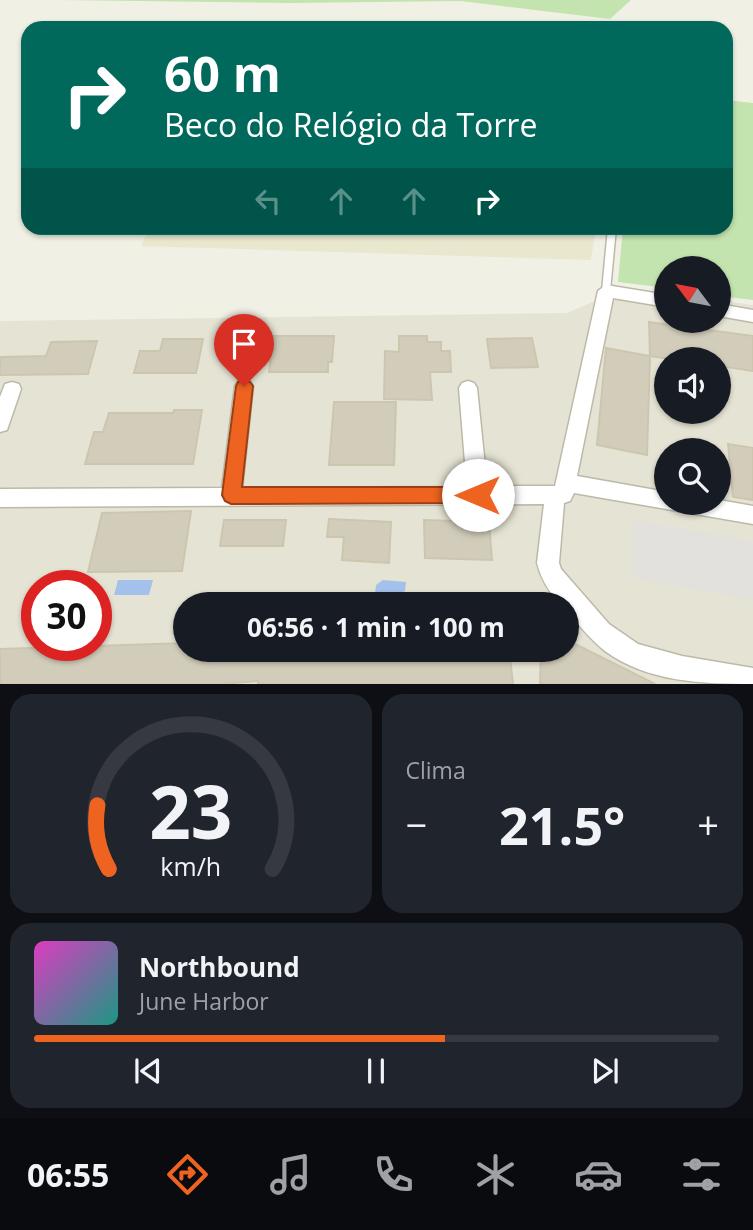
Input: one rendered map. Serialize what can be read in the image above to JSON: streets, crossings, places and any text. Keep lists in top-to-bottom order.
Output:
{
  "north": "top left",
  "page": {
    "turn": ["60 m", "Beco do Relógio da Torre"],
    "limit": "30",
    "trip": "06:56 · 1 min · 100 m",
    "tile": "Clima",
    "heat": ["−", "21.5°", "+"],
    "song": ["Northbound", "June Harbor"],
    "tabs": "06:55",
    "gauge": ["23", "km/h"]
  }
}
